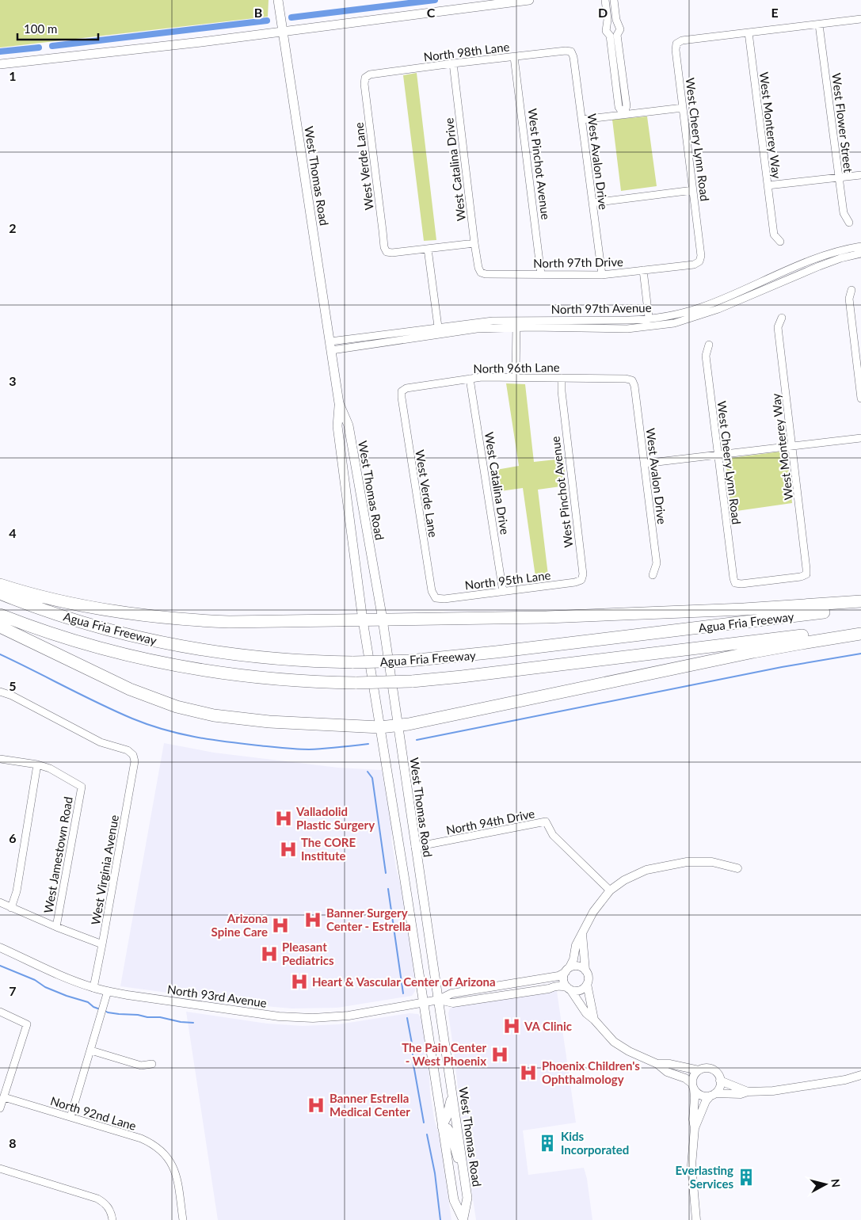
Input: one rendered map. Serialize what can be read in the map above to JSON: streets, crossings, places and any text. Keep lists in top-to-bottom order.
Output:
{
  "streets": {
    "highway": ["Agua Fria Freeway"],
    "main road": ["West Thomas Road"],
    "street": [
      "North 98th Lane",
      "West Flower Street",
      "West Monterey Way",
      "West Cheery Lynn Road",
      "West Avalon Drive",
      "West Pinchot Avenue",
      "West Verde Lane",
      "West Catalina Drive",
      "North 97th Drive",
      "North 97th Avenue",
      "North 96th Lane",
      "North 95th Lane",
      "North 94th Drive",
      "West Jamestown Road",
      "West Virginia Avenue",
      "North 93rd Avenue",
      "North 92nd Lane"
    ]
  },
  "crossings": [
    ["North 98th Lane", "West Avalon Drive"],
    ["North 98th Lane", "West Pinchot Avenue"],
    ["North 98th Lane", "West Verde Lane"],
    ["North 98th Lane", "West Catalina Drive"],
    ["West Monterey Way", "West Cheery Lynn Road"],
    ["West Cheery Lynn Road", "North 97th Drive"],
    ["West Avalon Drive", "North 97th Drive"],
    ["West Avalon Drive", "North 96th Lane"],
    ["West Pinchot Avenue", "North 97th Drive"],
    ["West Pinchot Avenue", "North 96th Lane"],
    ["West Pinchot Avenue", "North 95th Lane"],
    ["West Verde Lane", "North 96th Lane"],
    ["West Verde Lane", "North 95th Lane"],
    ["West Catalina Drive", "North 97th Drive"],
    ["West Catalina Drive", "North 96th Lane"],
    ["West Catalina Drive", "North 95th Lane"],
    ["West Thomas Road", "North 97th Avenue"],
    ["West Thomas Road", "North 94th Drive"],
    ["West Thomas Road", "North 93rd Avenue"],
    ["West Virginia Avenue", "North 93rd Avenue"]
  ],
  "places": {
    "hospital": [
      "Valladolid Plastic Surgery",
      "The CORE Institute",
      "Banner Surgery Center - Estrella",
      "Arizona Spine Care",
      "Pleasant Pediatrics",
      "Heart & Vascular Center of Arizona",
      "VA Clinic",
      "The Pain Center - West Phoenix",
      "Phoenix Children's Ophthalmology",
      "Banner Estrella Medical Center"
    ],
    "building": ["Kids Incorporated", "Everlasting Services"]
  },
  "scale_bar": "100 m",
  "north": "right",
  "grid": {
    "columns": [
      "B",
      "C",
      "D",
      "E"
    ],
    "rows": [
      "1",
      "2",
      "3",
      "4",
      "5",
      "6",
      "7",
      "8"
    ]
  }
}
